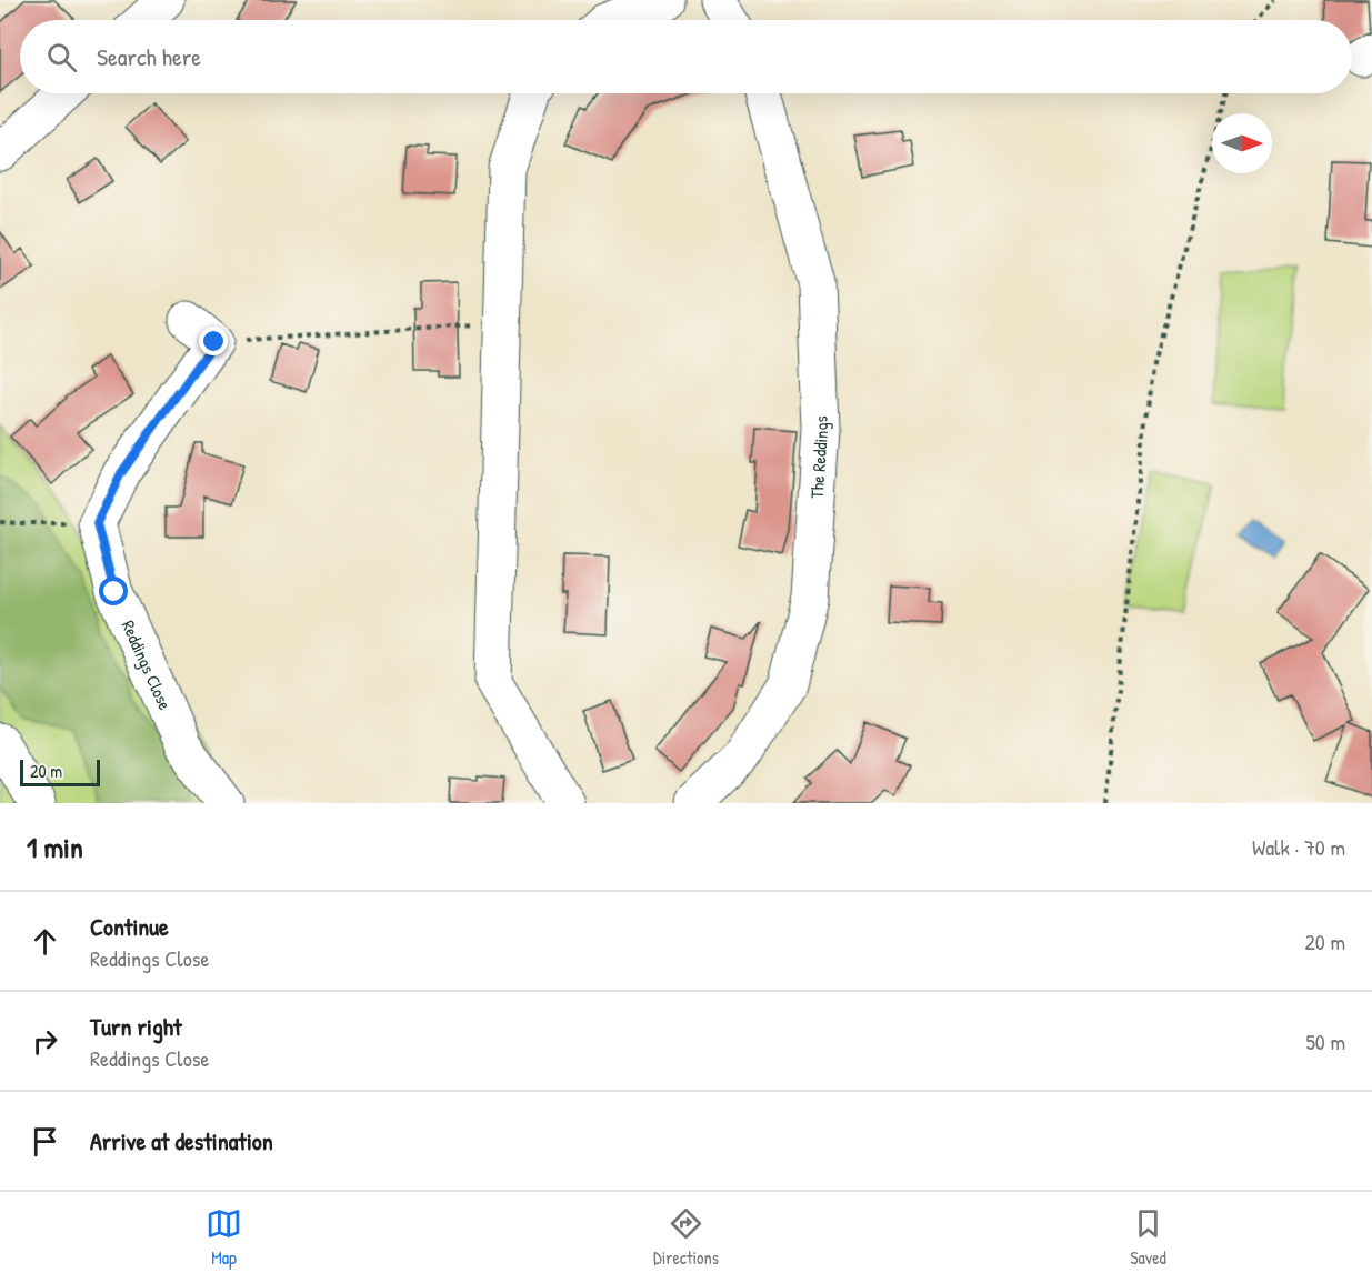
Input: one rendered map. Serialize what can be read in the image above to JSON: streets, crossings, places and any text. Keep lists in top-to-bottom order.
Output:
{
  "streets": {
    "street": ["The Reddings", "Reddings Close"]
  },
  "scale_bar": "20 m",
  "north": "right",
  "page": {
    "search": "Search here",
    "scale": "20 m",
    "heading": ["1 min", "Walk · 70 m"],
    "list": [
      ["Continue", "Reddings Close", "20 m"],
      ["Turn right", "Reddings Close", "50 m"],
      "Arrive at destination"
    ],
    "nav": ["Map", "Directions", "Saved"]
  }
}
